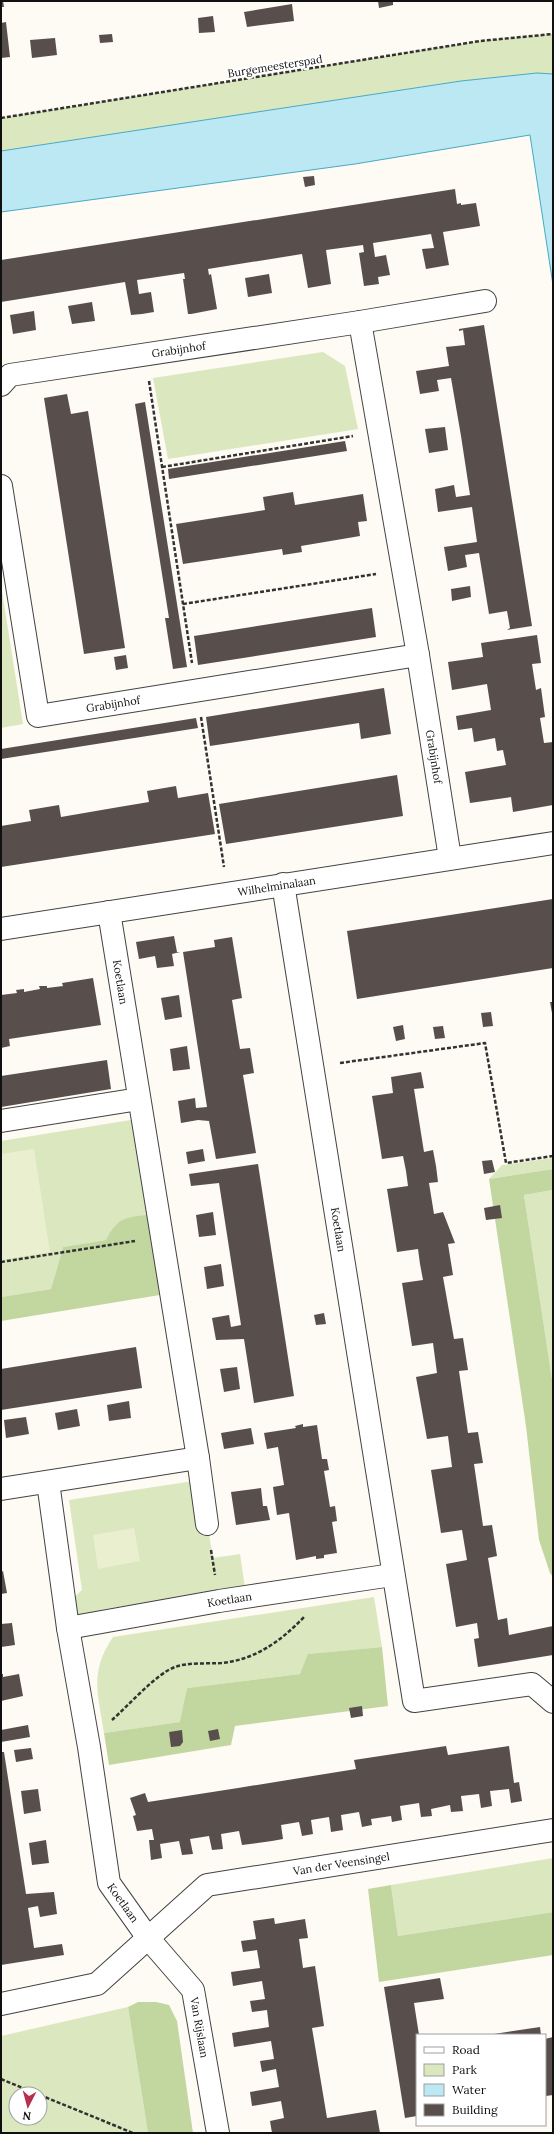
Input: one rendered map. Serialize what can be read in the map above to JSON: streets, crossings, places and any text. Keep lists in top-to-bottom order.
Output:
{
  "streets": {
    "street": [
      "Grabijnhof",
      "Wilhelminalaan",
      "Koetlaan",
      "Van der Veensingel",
      "Van Rijslaan"
    ],
    "path": ["Burgemeesterspad"]
  },
  "crossings": [
    ["Grabijnhof", "Wilhelminalaan"],
    ["Wilhelminalaan", "Koetlaan"],
    ["Koetlaan", "Van der Veensingel"],
    ["Koetlaan", "Van Rijslaan"],
    ["Van der Veensingel", "Van Rijslaan"]
  ],
  "legend": [
    "Road",
    "Park",
    "Water",
    "Building"
  ],
  "north": "bottom"
}
